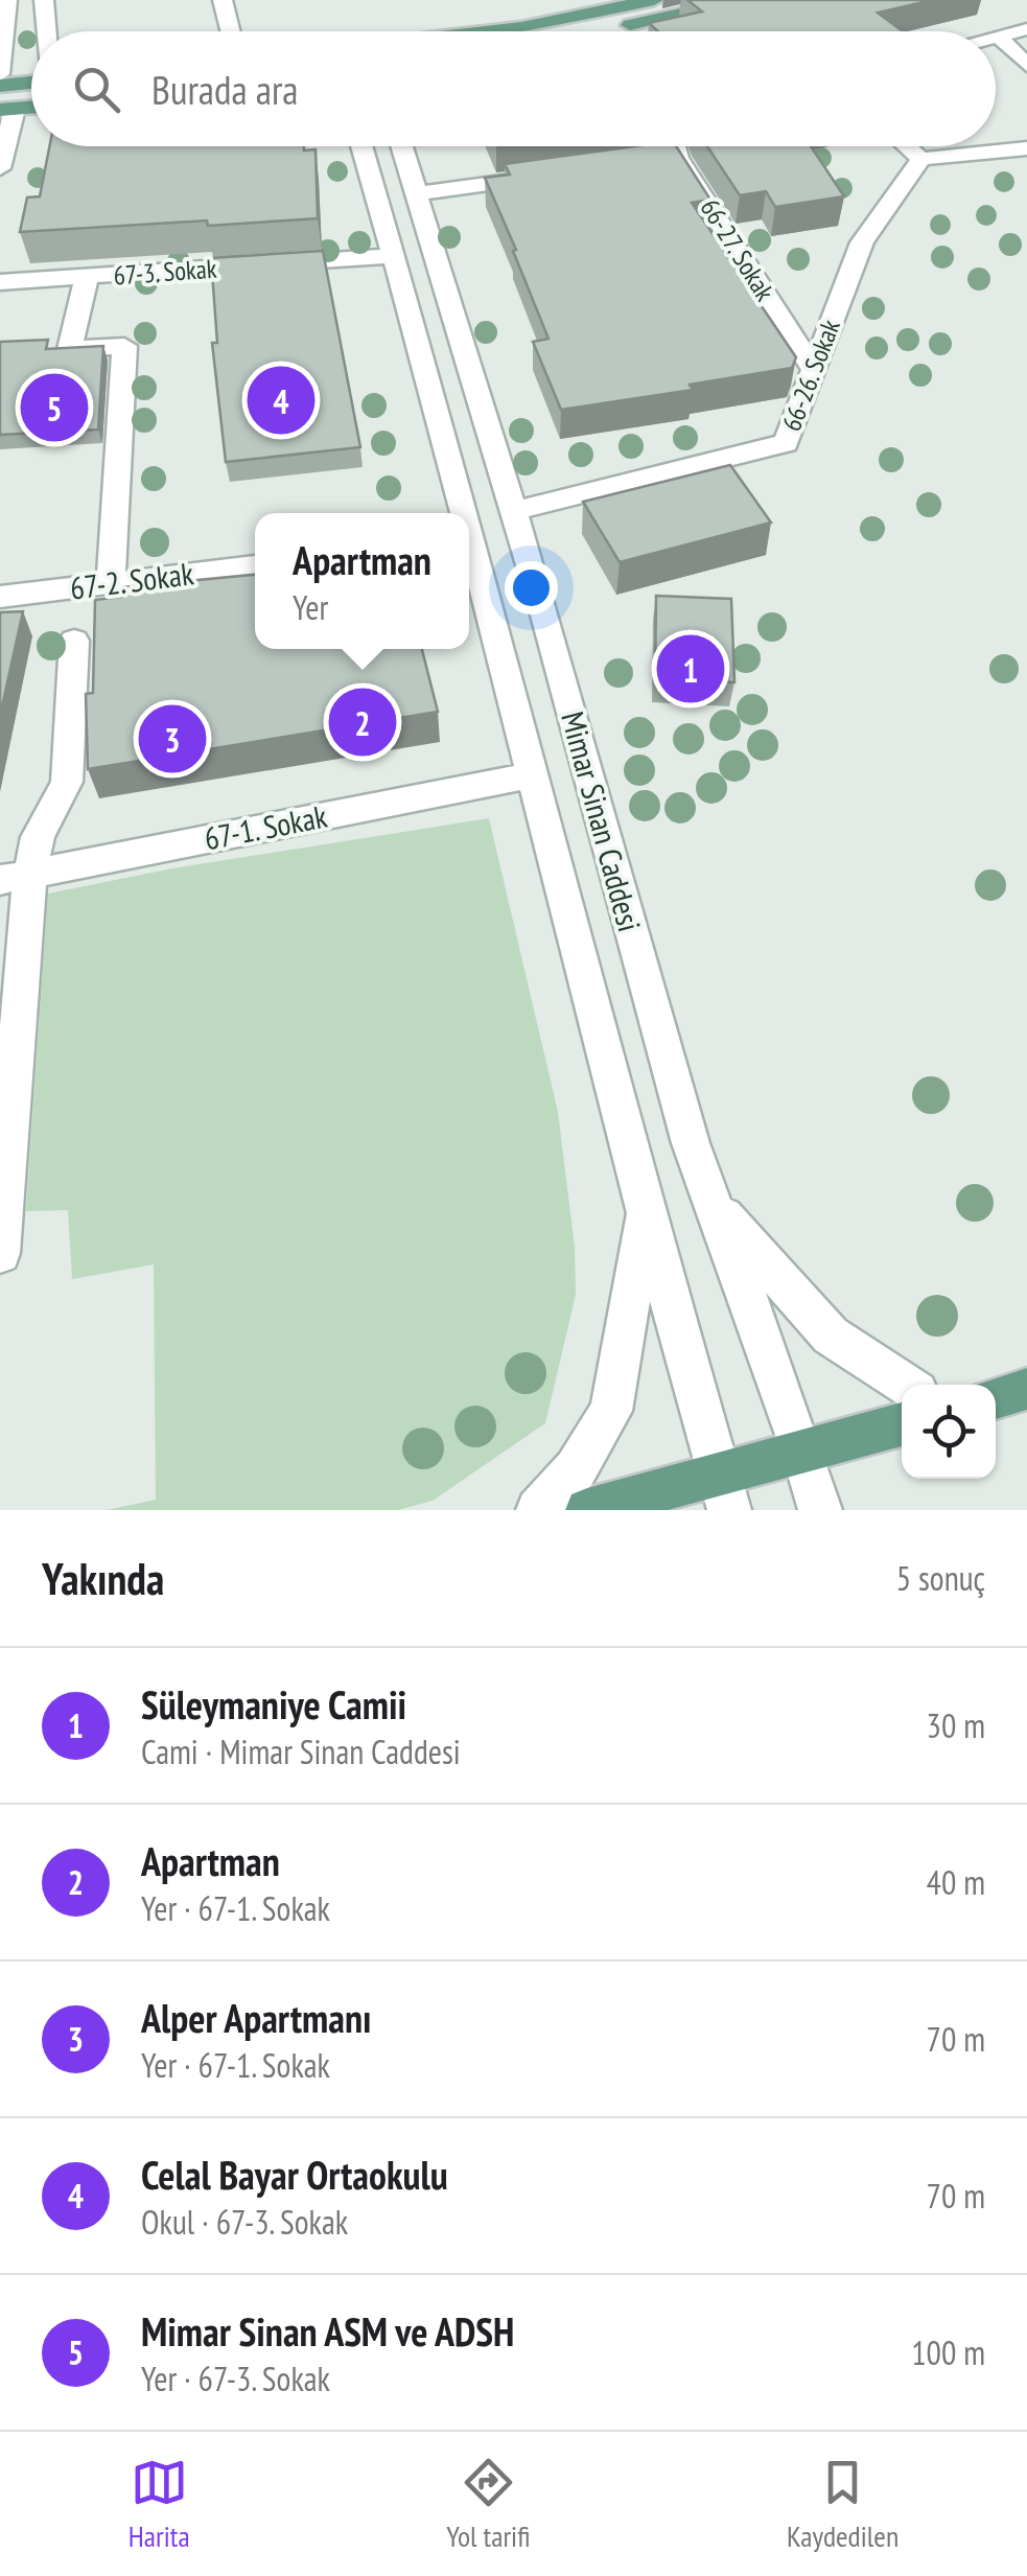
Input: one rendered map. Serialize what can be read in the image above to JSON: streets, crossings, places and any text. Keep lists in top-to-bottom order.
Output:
{
  "streets": {
    "street": [
      "66-27. Sokak",
      "67-3. Sokak",
      "66-26. Sokak",
      "67-2. Sokak",
      "Mimar Sinan Caddesi",
      "67-1. Sokak"
    ]
  },
  "crossings": [
    ["66-27. Sokak", "66-26. Sokak"],
    ["67-3. Sokak", "Mimar Sinan Caddesi"],
    ["66-26. Sokak", "Mimar Sinan Caddesi"],
    ["Mimar Sinan Caddesi", "67-1. Sokak"]
  ],
  "page": {
    "search": "Burada ara",
    "pins": [
      "4",
      "5",
      "1",
      "2",
      "3"
    ],
    "popup": ["Apartman", "Yer"],
    "heading": ["Yakında", "5 sonuç"],
    "list": [
      {
        "mark": "1",
        "name": "Süleymaniye Camii",
        "note": "Cami · Mimar Sinan Caddesi",
        "value": "30 m"
      },
      {
        "mark": "2",
        "name": "Apartman",
        "note": "Yer · 67-1. Sokak",
        "value": "40 m"
      },
      {
        "mark": "3",
        "name": "Alper Apartmanı",
        "note": "Yer · 67-1. Sokak",
        "value": "70 m"
      },
      {
        "mark": "4",
        "name": "Celal Bayar Ortaokulu",
        "note": "Okul · 67-3. Sokak",
        "value": "70 m"
      },
      {
        "mark": "5",
        "name": "Mimar Sinan ASM ve ADSH",
        "note": "Yer · 67-3. Sokak",
        "value": "100 m"
      }
    ],
    "nav": ["Harita", "Yol tarifi", "Kaydedilen"]
  }
}
